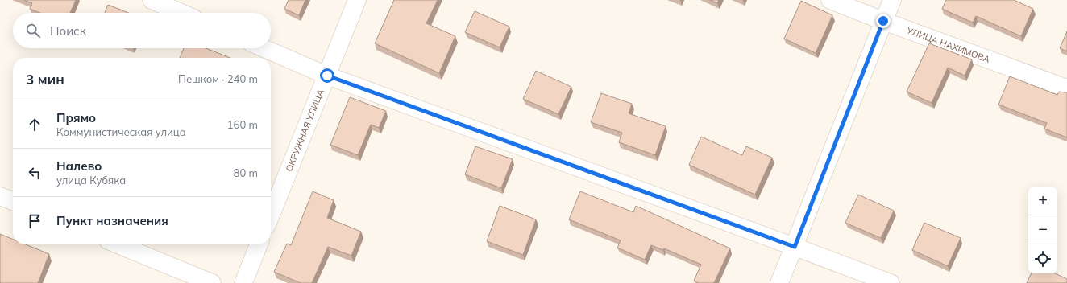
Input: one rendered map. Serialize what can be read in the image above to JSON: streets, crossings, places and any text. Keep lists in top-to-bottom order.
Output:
{
  "streets": {
    "street": ["УЛИЦА НАХИМОВА", "ОКРУЖНАЯ УЛИЦА"]
  },
  "page": {
    "search": "Поиск",
    "heading": ["3 мин", "Пешком · 240 m"],
    "list": [
      ["Прямо", "Коммунистическая улица", "160 m"],
      ["Налево", "улица Кубяка", "80 m"],
      "Пункт назначения"
    ],
    "map_buttons": ["+", "−"]
  }
}
